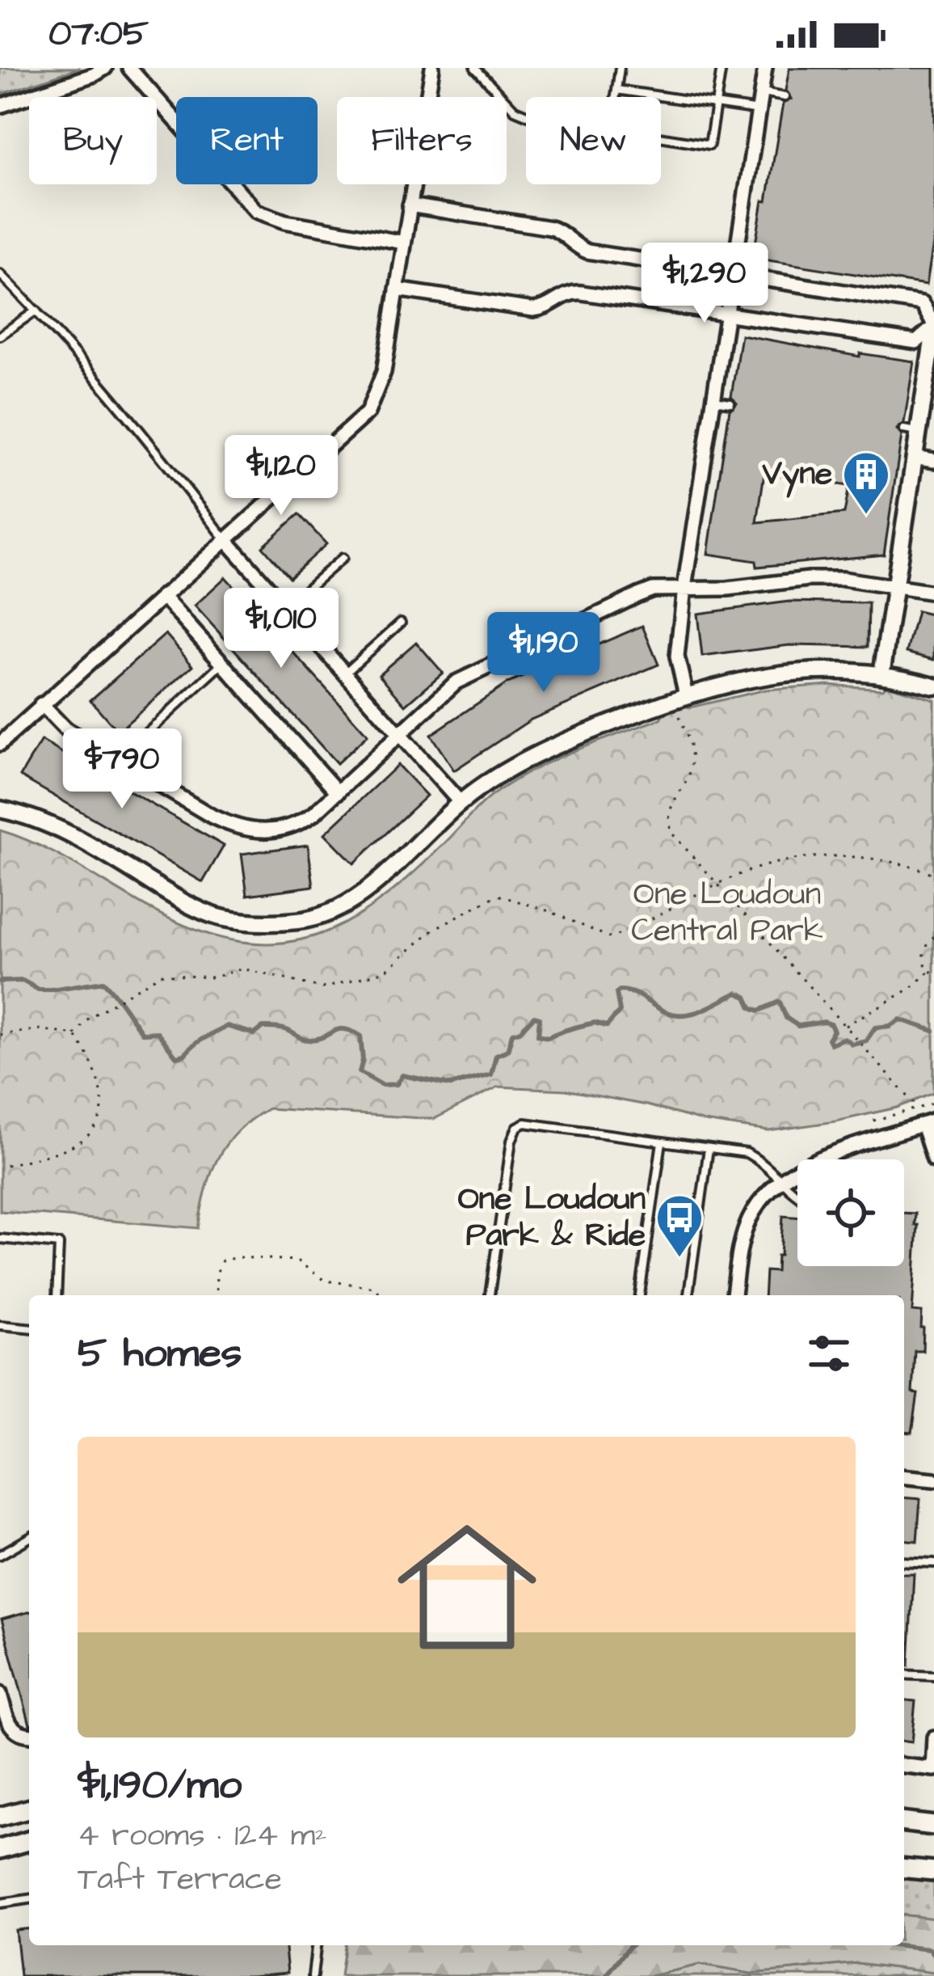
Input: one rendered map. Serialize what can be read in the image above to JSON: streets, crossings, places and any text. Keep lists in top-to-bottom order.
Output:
{
  "parks": ["One Loudoun Central Park"],
  "places": {
    "building": ["Vyne"],
    "bus stop": ["One Loudoun Park & Ride"]
  },
  "page": {
    "status": "07:05",
    "chip": [
      "Buy",
      "Rent",
      "Filters",
      "New"
    ],
    "price": [
      "$1,290",
      "$1,120",
      "$1,010",
      "$1,190",
      "$790"
    ],
    "heading": "5 homes",
    "list": [
      {
        "name": "$1,190/mo",
        "note": "4 rooms · 124 m² · Taft Terrace"
      }
    ]
  }
}
